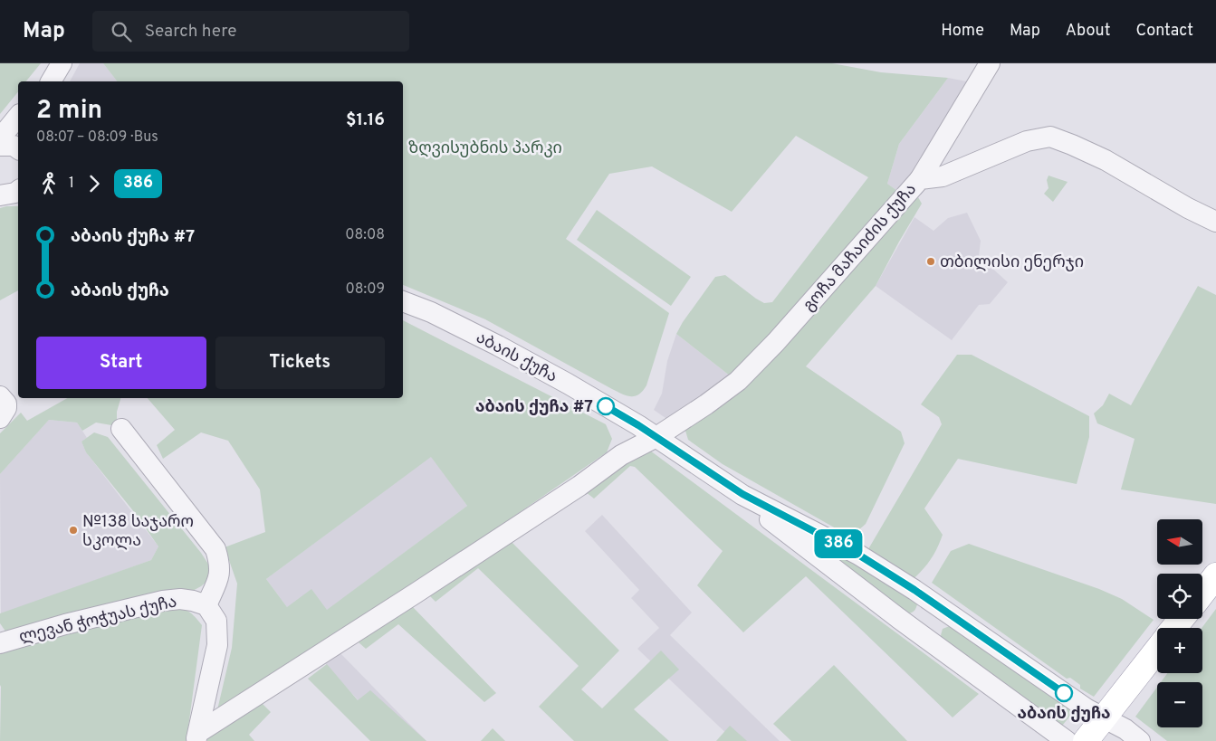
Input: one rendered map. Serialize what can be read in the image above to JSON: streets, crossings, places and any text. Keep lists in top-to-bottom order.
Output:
{
  "streets": {
    "street": ["გოჩა მაჩაიძის ქუჩა", "აბაის ქუჩა", "ლევან ჭოჭუას ქუჩა"]
  },
  "crossings": [
    ["გოჩა მაჩაიძის ქუჩა", "აბაის ქუჩა"]
  ],
  "parks": ["ზღვისუბნის პარკი"],
  "places": [
    "თბილისი ენერჯი",
    "აბაის ქუჩა #7",
    "№138 საჯარო სკოლა",
    "აბაის ქუჩა"
  ],
  "lines": ["bus line 386"],
  "north": "left",
  "page": {
    "header": "Map",
    "search": "Search here",
    "nav": [
      "Home",
      "Map",
      "About",
      "Contact"
    ],
    "on_map": "386",
    "heading": ["2 min", "08:07 – 08:09 · Bus", "$1.16"],
    "legs": ["1", "386"],
    "list": [
      {
        "name": "აბაის ქუჩა #7",
        "value": "08:08"
      },
      {
        "name": "აბაის ქუჩა",
        "value": "08:09"
      }
    ],
    "buttons": ["Start", "Tickets"],
    "map_buttons": ["+", "−"]
  }
}
